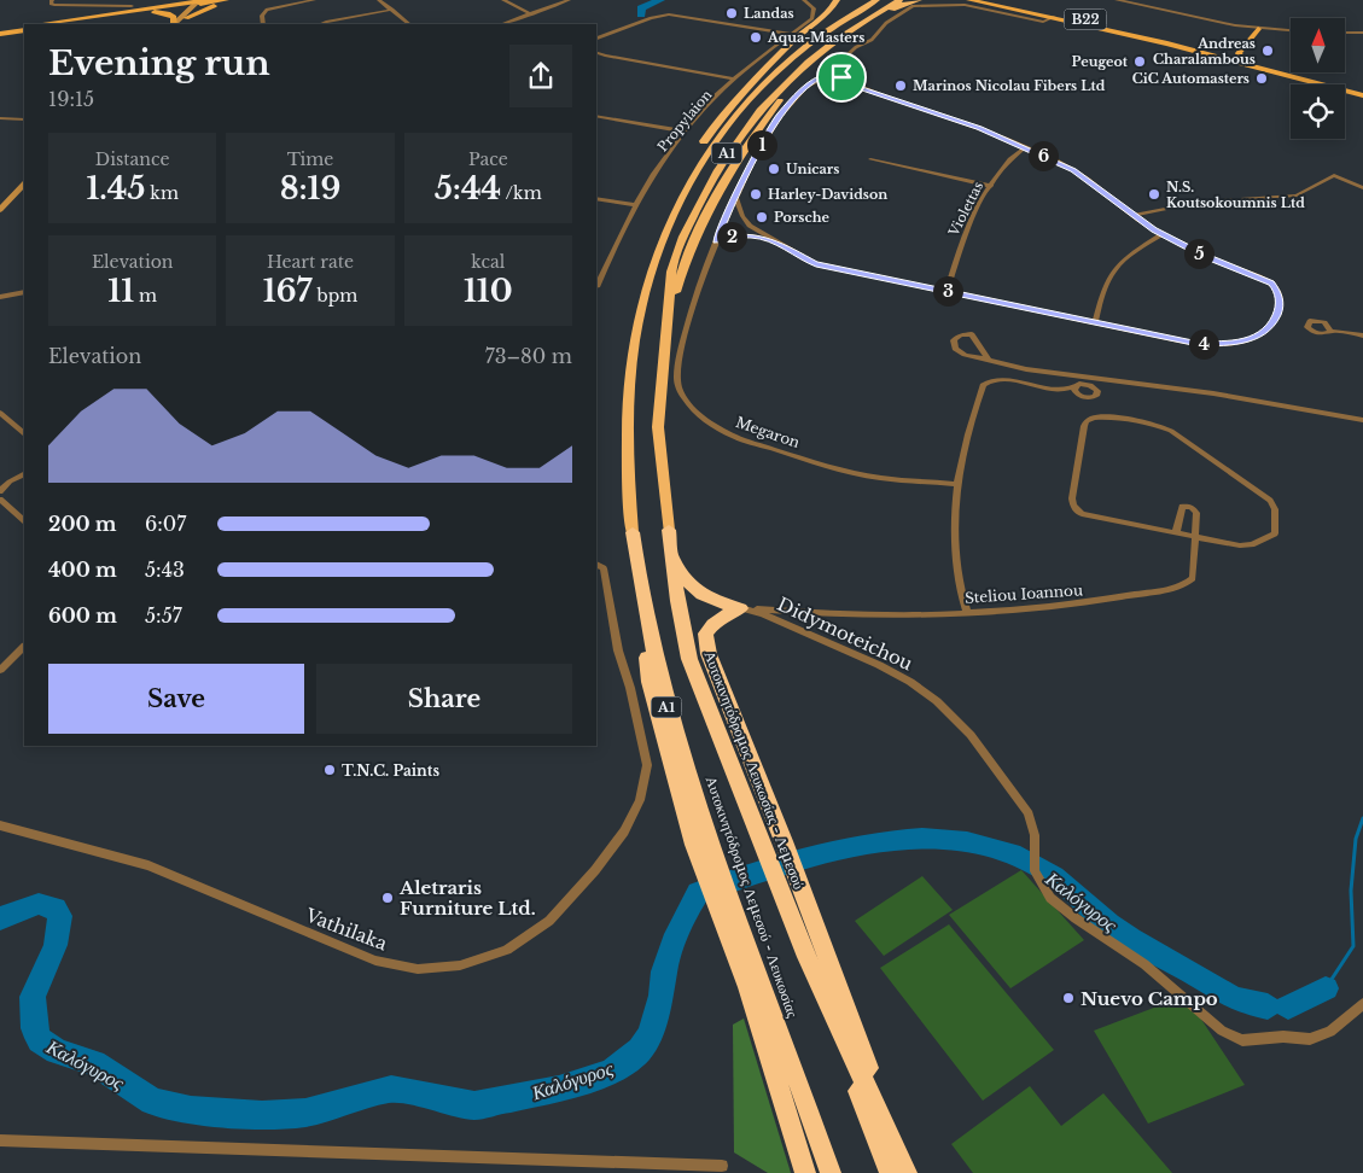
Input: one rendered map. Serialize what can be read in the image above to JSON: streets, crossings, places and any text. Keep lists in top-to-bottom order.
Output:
{
  "streets": {
    "highway": ["A1", "Αυτοκινητόδρομος Λευκωσίας - Λεμεσού", "Αυτοκινητόδρομος Λεμεσού - Λευκωσίας"],
    "main road": ["B22"],
    "street": [
      "Propylaion",
      "Violettas",
      "Megaron",
      "Steliou Ioannou",
      "Didymoteichou",
      "Vathilaka"
    ]
  },
  "crossings": [
    ["A1", "Αυτοκινητόδρομος Λεμεσού - Λευκωσίας"],
    ["Steliou Ioannou", "Didymoteichou"]
  ],
  "water": ["Καλόγυρος"],
  "places": [
    "Landas",
    "Aqua-Masters",
    "Andreas Charalambous",
    "Peugeot",
    "CiC Automasters",
    "Marinos Nicolau Fibers Ltd",
    "Unicars",
    "Harley-Davidson",
    "N.S. Koutsokoumnis Ltd",
    "Porsche",
    "T.N.C. Paints",
    "Aletraris Furniture Ltd.",
    "Nuevo Campo"
  ],
  "north": "top",
  "page": {
    "heading": ["Evening run", "19:15"],
    "stats": [
      ["Distance", "1.45 km"],
      ["Time", "8:19"],
      ["Pace", "5:44 /km"],
      ["Elevation", "11 m"],
      ["Heart rate", "167 bpm"],
      ["kcal", "110"]
    ],
    "pins": [
      "1",
      "6",
      "2",
      "5",
      "3",
      "4"
    ],
    "chart": ["Elevation", "73–80 m"],
    "list": [
      {
        "name": "200 m",
        "note": "6:07"
      },
      {
        "name": "400 m",
        "note": "5:43"
      },
      {
        "name": "600 m",
        "note": "5:57"
      }
    ],
    "buttons": ["Save", "Share"]
  }
}
